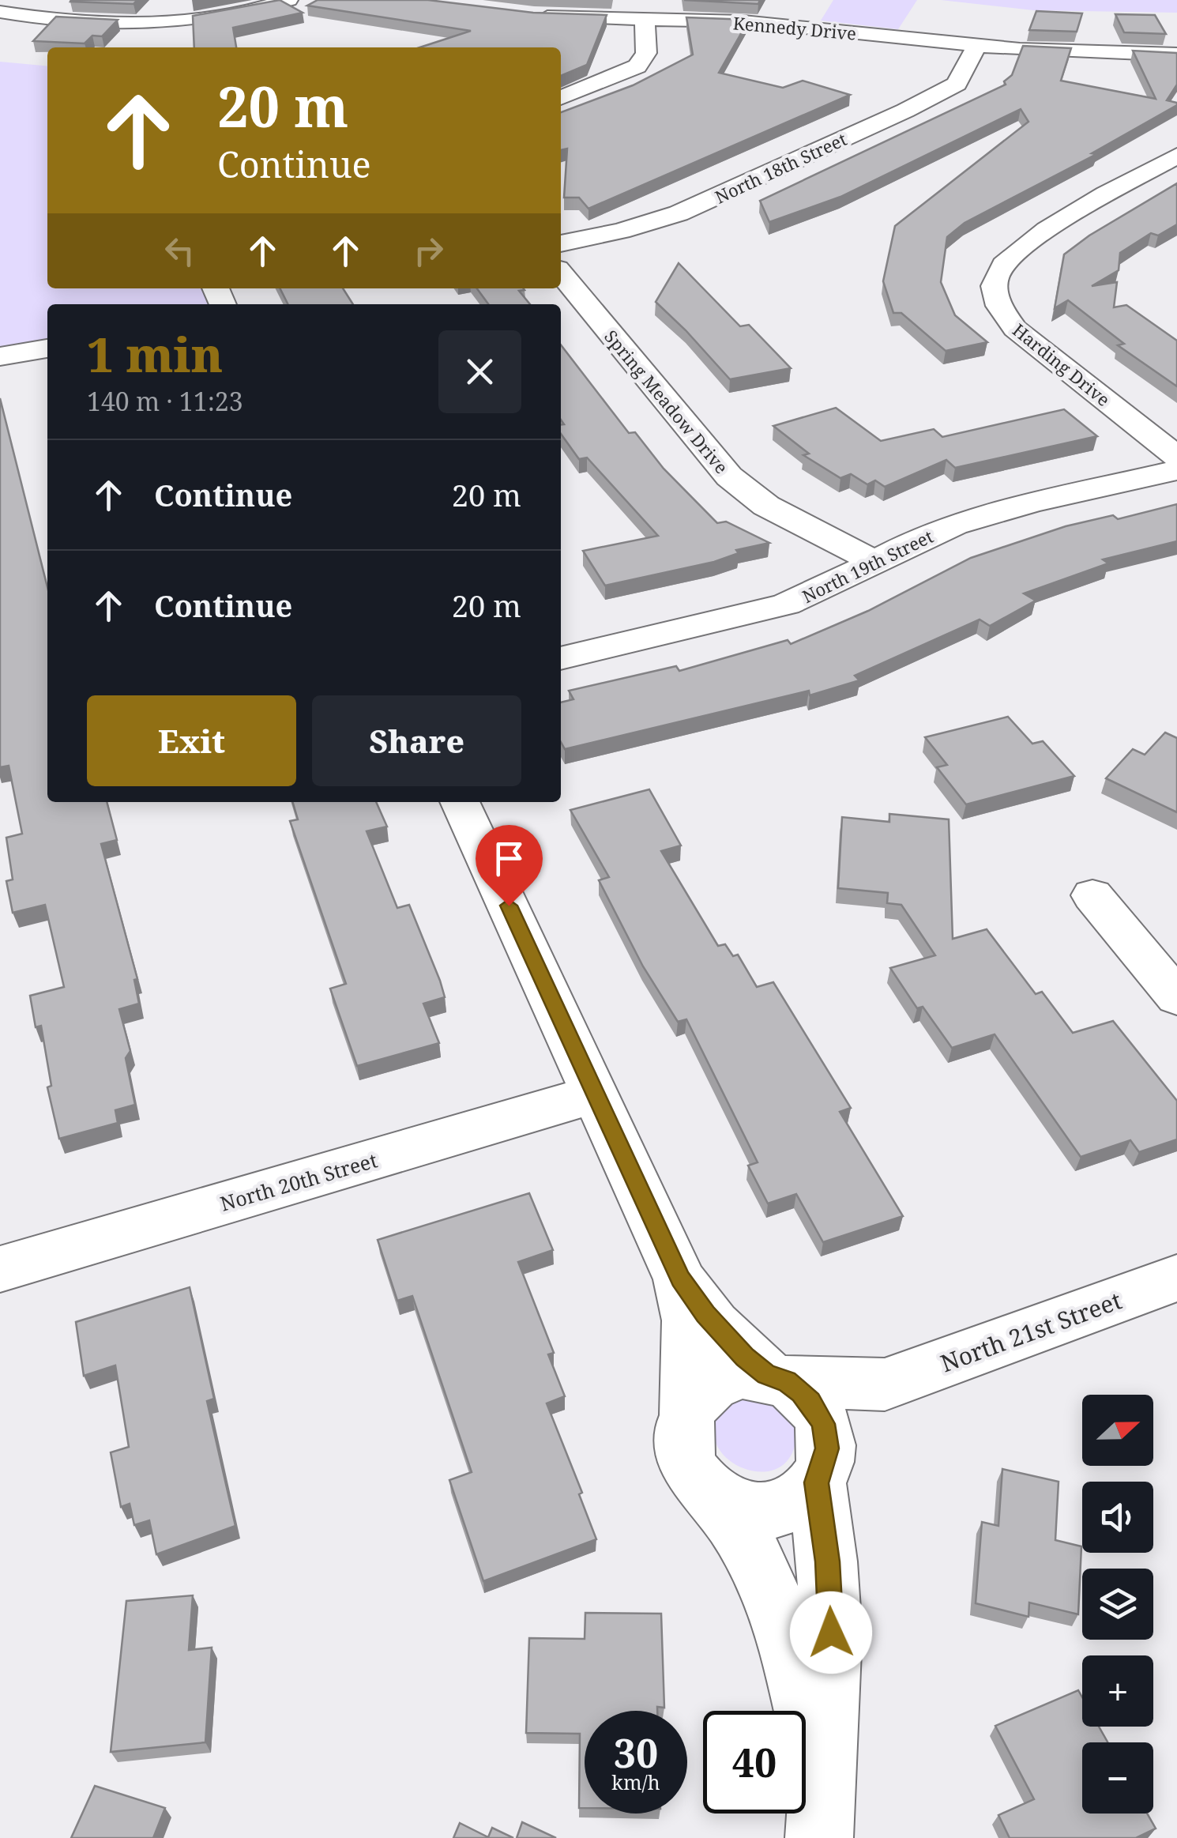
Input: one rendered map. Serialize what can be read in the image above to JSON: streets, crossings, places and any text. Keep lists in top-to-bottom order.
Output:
{
  "streets": {
    "street": [
      "Kennedy Drive",
      "North 18th Street",
      "Harding Drive",
      "Spring Meadow Drive",
      "North 19th Street",
      "North 20th Street",
      "North 21st Street"
    ]
  },
  "crossings": [
    ["Kennedy Drive", "North 18th Street"],
    ["Spring Meadow Drive", "North 19th Street"]
  ],
  "north": "right",
  "page": {
    "turn": ["20 m", "Continue"],
    "heading": ["1 min", "140 m · 11:23"],
    "list": [
      {
        "name": "Continue",
        "value": "20 m"
      },
      {
        "name": "Continue",
        "value": "20 m"
      }
    ],
    "buttons": ["Exit", "Share"],
    "map_buttons": ["+", "−"],
    "speed": "30 km/h",
    "limit": "40"
  }
}
